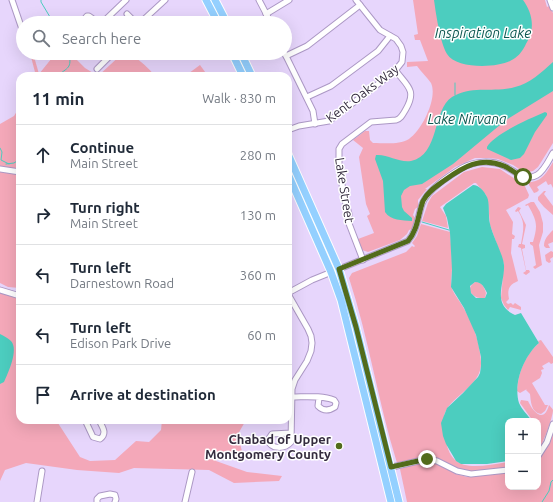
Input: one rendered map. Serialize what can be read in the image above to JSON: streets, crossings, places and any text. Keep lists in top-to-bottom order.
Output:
{
  "streets": {
    "street": ["Kent Oaks Way", "Lake Street"]
  },
  "crossings": [
    ["Kent Oaks Way", "Lake Street"]
  ],
  "water": ["Inspiration Lake", "Lake Nirvana"],
  "places": ["Chabad of Upper Montgomery County"],
  "page": {
    "search": "Search here",
    "heading": ["11 min", "Walk · 830 m"],
    "list": [
      ["Continue", "Main Street", "280 m"],
      ["Turn right", "Main Street", "130 m"],
      ["Turn left", "Darnestown Road", "360 m"],
      ["Turn left", "Edison Park Drive", "60 m"],
      "Arrive at destination"
    ],
    "map_buttons": ["+", "−"]
  }
}
